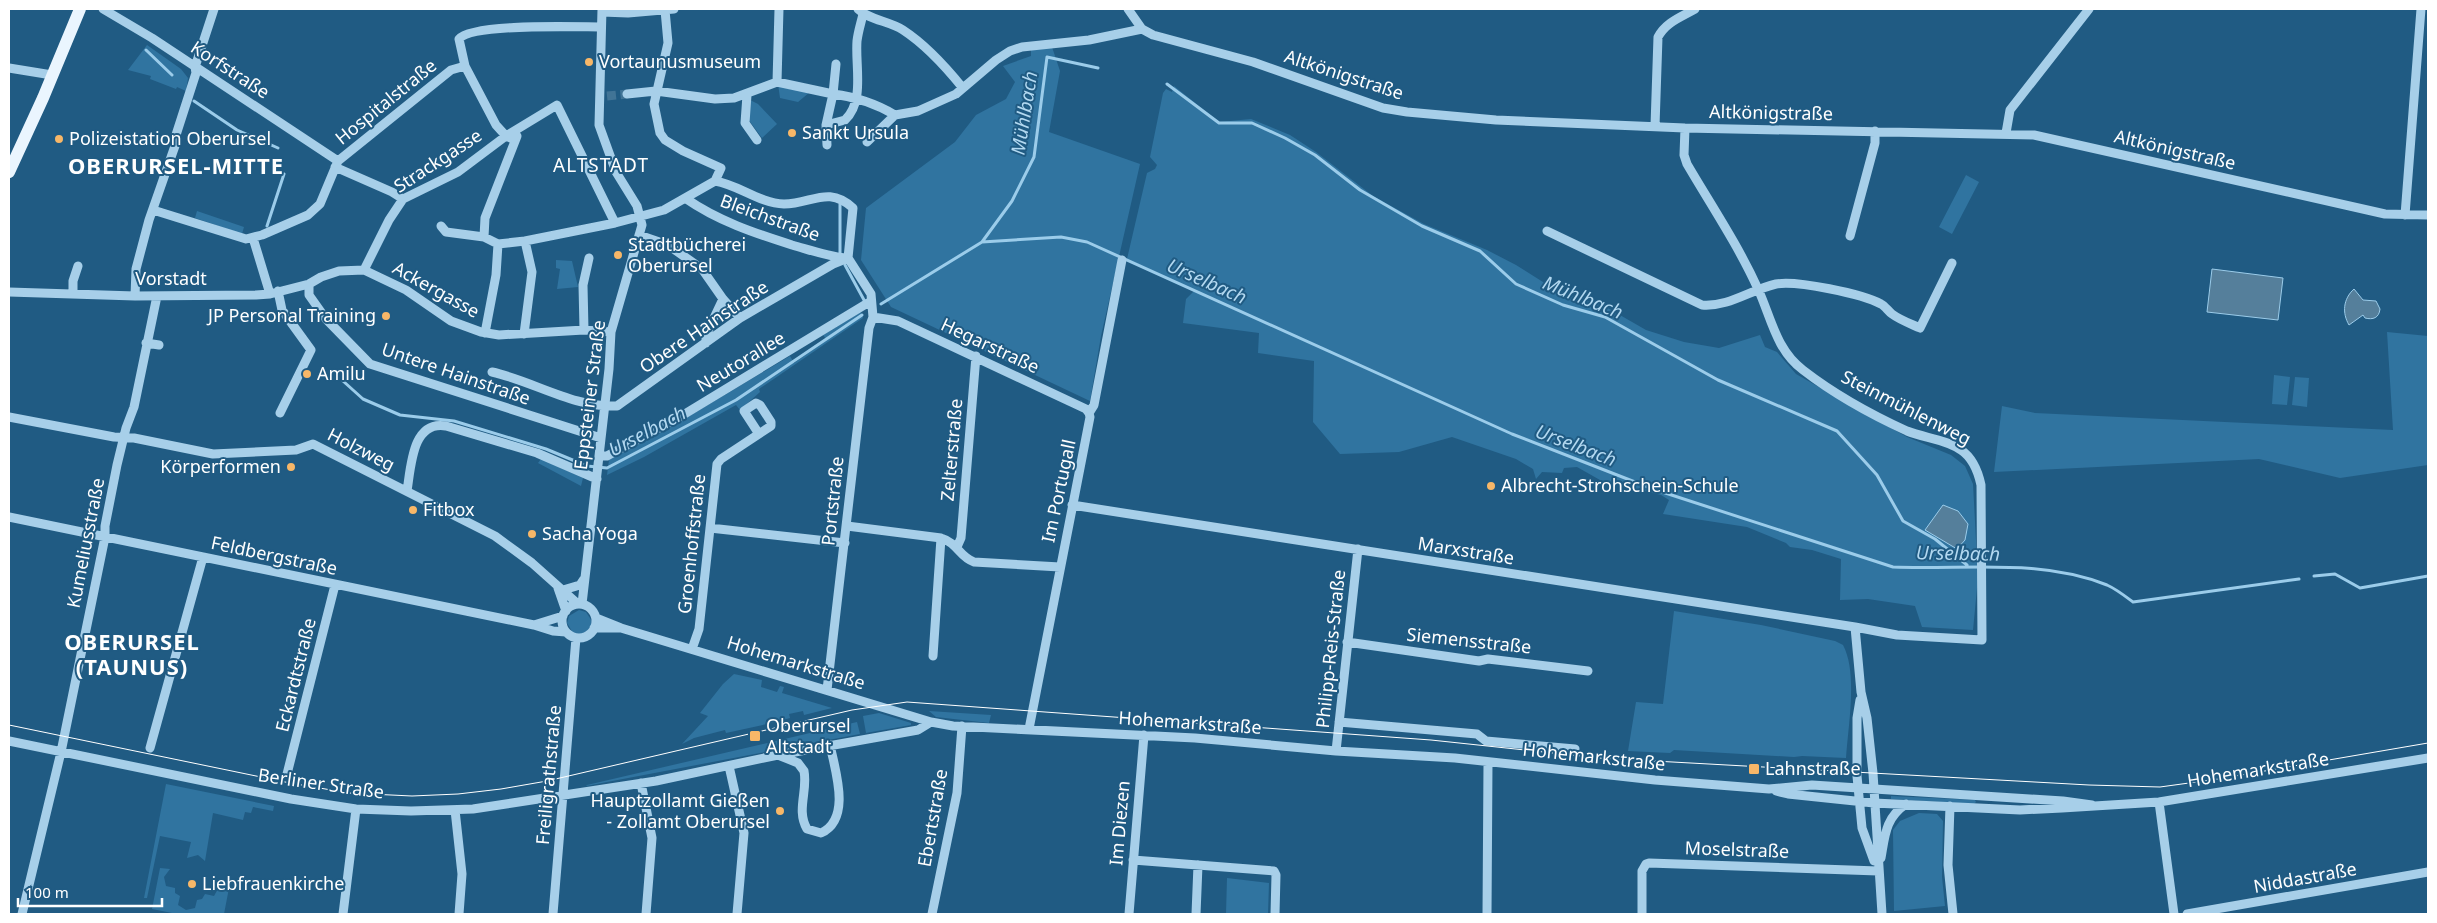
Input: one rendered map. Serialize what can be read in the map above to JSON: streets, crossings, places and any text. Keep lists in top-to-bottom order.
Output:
{
  "streets": {
    "street": [
      "Korfstraße",
      "Altkönigstraße",
      "Hospitalstraße",
      "Strackgasse",
      "Bleichstraße",
      "Vorstadt",
      "Ackergasse",
      "Obere Hainstraße",
      "Hegarstraße",
      "Neutorallee",
      "Untere Hainstraße",
      "Eppsteiner Straße",
      "Steinmühlenweg",
      "Holzweg",
      "Zelterstraße",
      "Im Portugall",
      "Portstraße",
      "Kumeliusstraße",
      "Groenhoffstraße",
      "Marxstraße",
      "Feldbergstraße",
      "Siemensstraße",
      "Philipp-Reis-Straße",
      "Hohemarkstraße",
      "Eckardtstraße",
      "Freiligrathstraße",
      "Berliner Straße",
      "Ebertstraße",
      "Im Diezen",
      "Moselstraße",
      "Niddastraße"
    ]
  },
  "crossings": [
    ["Korfstraße", "Hospitalstraße"],
    ["Korfstraße", "Strackgasse"],
    ["Altkönigstraße", "Steinmühlenweg"],
    ["Hospitalstraße", "Strackgasse"],
    ["Strackgasse", "Vorstadt"],
    ["Strackgasse", "Ackergasse"],
    ["Bleichstraße", "Obere Hainstraße"],
    ["Bleichstraße", "Portstraße"],
    ["Vorstadt", "Ackergasse"],
    ["Vorstadt", "Untere Hainstraße"],
    ["Vorstadt", "Kumeliusstraße"],
    ["Ackergasse", "Eppsteiner Straße"],
    ["Obere Hainstraße", "Eppsteiner Straße"],
    ["Obere Hainstraße", "Portstraße"],
    ["Hegarstraße", "Zelterstraße"],
    ["Hegarstraße", "Im Portugall"],
    ["Hegarstraße", "Portstraße"],
    ["Neutorallee", "Eppsteiner Straße"],
    ["Neutorallee", "Portstraße"],
    ["Untere Hainstraße", "Eppsteiner Straße"],
    ["Eppsteiner Straße", "Holzweg"],
    ["Eppsteiner Straße", "Feldbergstraße"],
    ["Eppsteiner Straße", "Freiligrathstraße"],
    ["Steinmühlenweg", "Marxstraße"],
    ["Holzweg", "Kumeliusstraße"],
    ["Holzweg", "Feldbergstraße"],
    ["Holzweg", "Freiligrathstraße"],
    ["Im Portugall", "Marxstraße"],
    ["Im Portugall", "Hohemarkstraße"],
    ["Portstraße", "Hohemarkstraße"],
    ["Kumeliusstraße", "Feldbergstraße"],
    ["Kumeliusstraße", "Berliner Straße"],
    ["Groenhoffstraße", "Hohemarkstraße"],
    ["Marxstraße", "Philipp-Reis-Straße"],
    ["Feldbergstraße", "Eckardtstraße"],
    ["Feldbergstraße", "Freiligrathstraße"],
    ["Siemensstraße", "Philipp-Reis-Straße"],
    ["Philipp-Reis-Straße", "Hohemarkstraße"],
    ["Hohemarkstraße", "Berliner Straße"],
    ["Hohemarkstraße", "Ebertstraße"],
    ["Hohemarkstraße", "Im Diezen"],
    ["Freiligrathstraße", "Berliner Straße"]
  ],
  "districts": ["ALTSTADT", "OBERURSEL-MITTE", "OBERURSEL (TAUNUS)"],
  "water": ["Mühlbach", "Urselbach"],
  "places": {
    "other": [
      "Vortaunusmuseum",
      "Sankt Ursula",
      "Polizeistation Oberursel",
      "Stadtbücherei Oberursel",
      "JP Personal Training",
      "Amilu",
      "Körperformen",
      "Albrecht-Strohschein-Schule",
      "Fitbox",
      "Sacha Yoga",
      "Hauptzollamt Gießen - Zollamt Oberursel",
      "Liebfrauenkirche"
    ],
    "transit": ["Oberursel Altstadt", "Lahnstraße"]
  },
  "scale_bar": "100 m"
}
